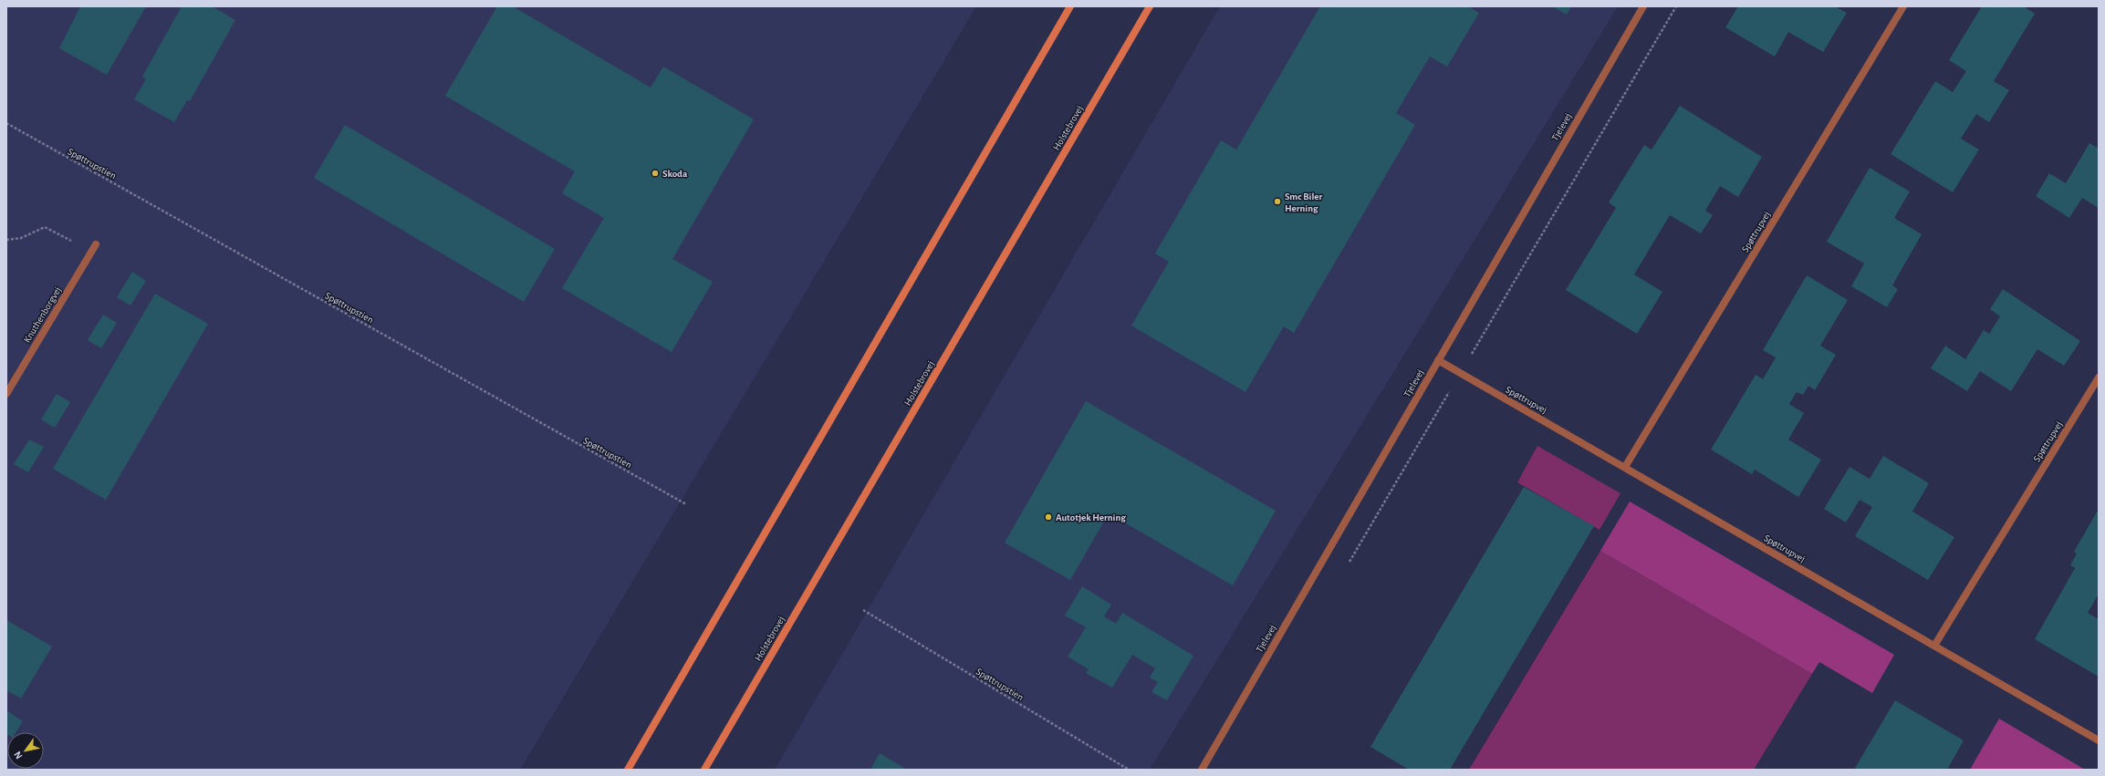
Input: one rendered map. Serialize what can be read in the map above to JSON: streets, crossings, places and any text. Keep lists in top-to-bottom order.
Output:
{
  "streets": {
    "main road": ["Holstebrovej"],
    "street": ["Tjelevej", "Spøttrupvej", "Knuthenborgvej"],
    "path": ["Spøttrupstien"]
  },
  "crossings": [
    ["Tjelevej", "Spøttrupvej"]
  ],
  "places": ["Skoda", "Smc Biler Herning", "Autotjek Herning"],
  "north": "bottom left"
}
